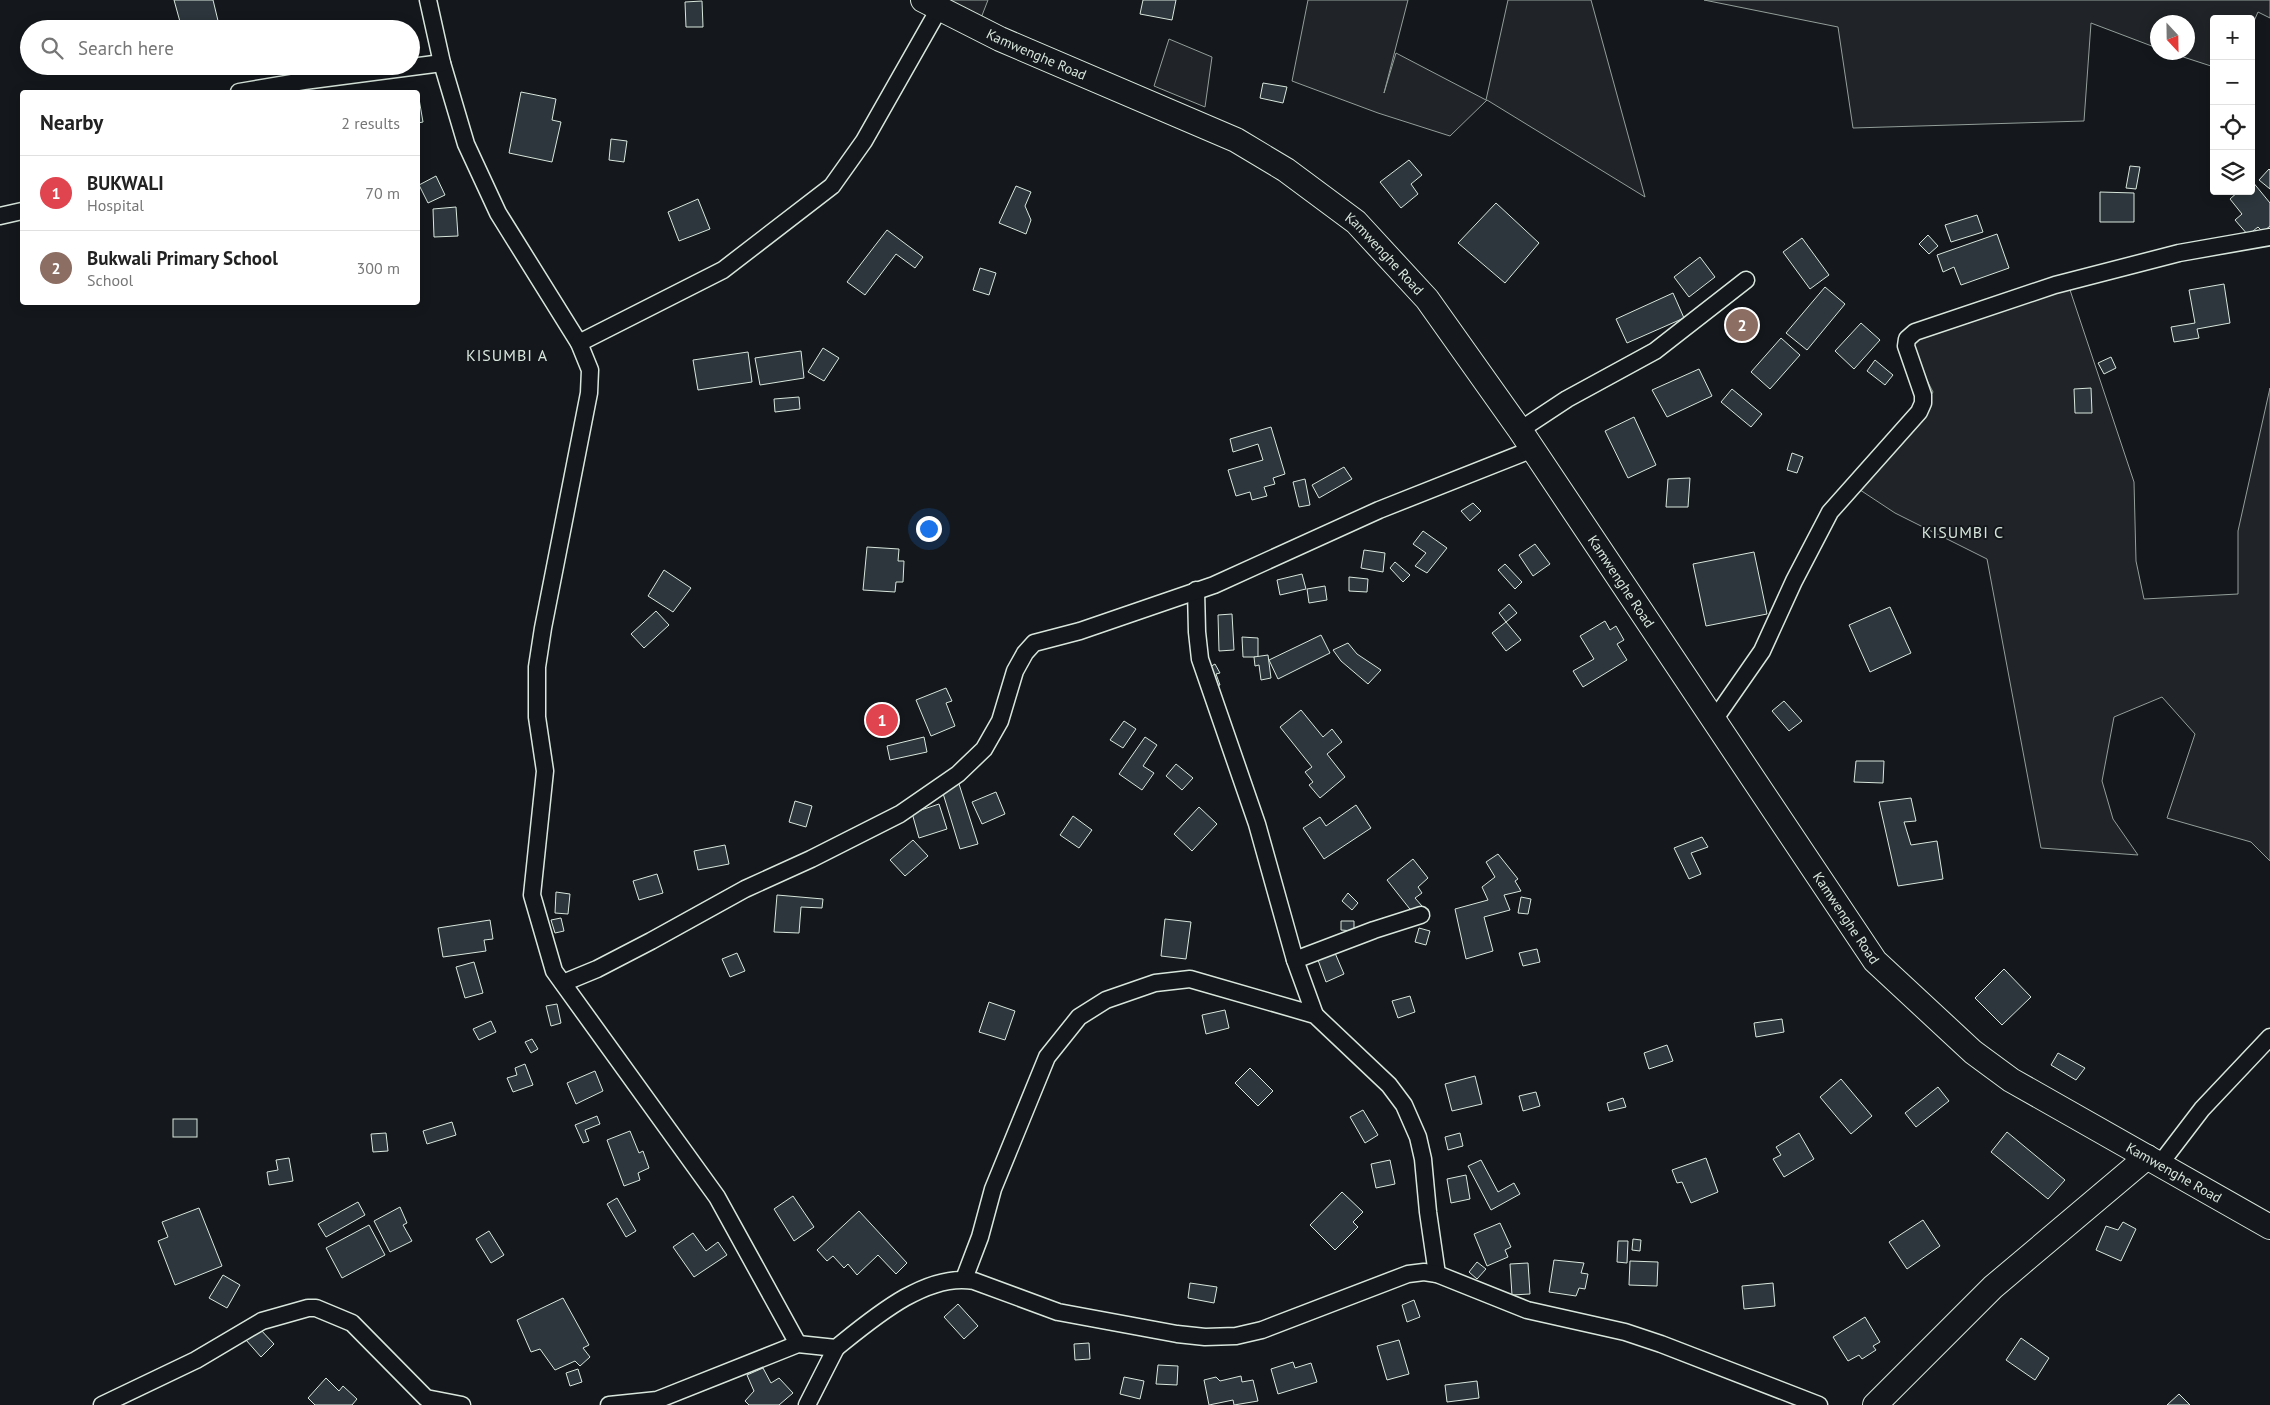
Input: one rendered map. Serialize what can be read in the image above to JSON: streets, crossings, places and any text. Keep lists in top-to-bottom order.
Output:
{
  "streets": {
    "main road": ["Kamwenghe Road"]
  },
  "districts": ["KISUMBI A", "KISUMBI C"],
  "north": "bottom",
  "page": {
    "map_buttons": ["+", "−"],
    "search": "Search here",
    "heading": ["Nearby", "2 results"],
    "list": [
      {
        "mark": "1",
        "name": "BUKWALI",
        "note": "Hospital",
        "value": "70 m"
      },
      {
        "mark": "2",
        "name": "Bukwali Primary School",
        "note": "School",
        "value": "300 m"
      }
    ],
    "pins": ["2", "1"]
  }
}
